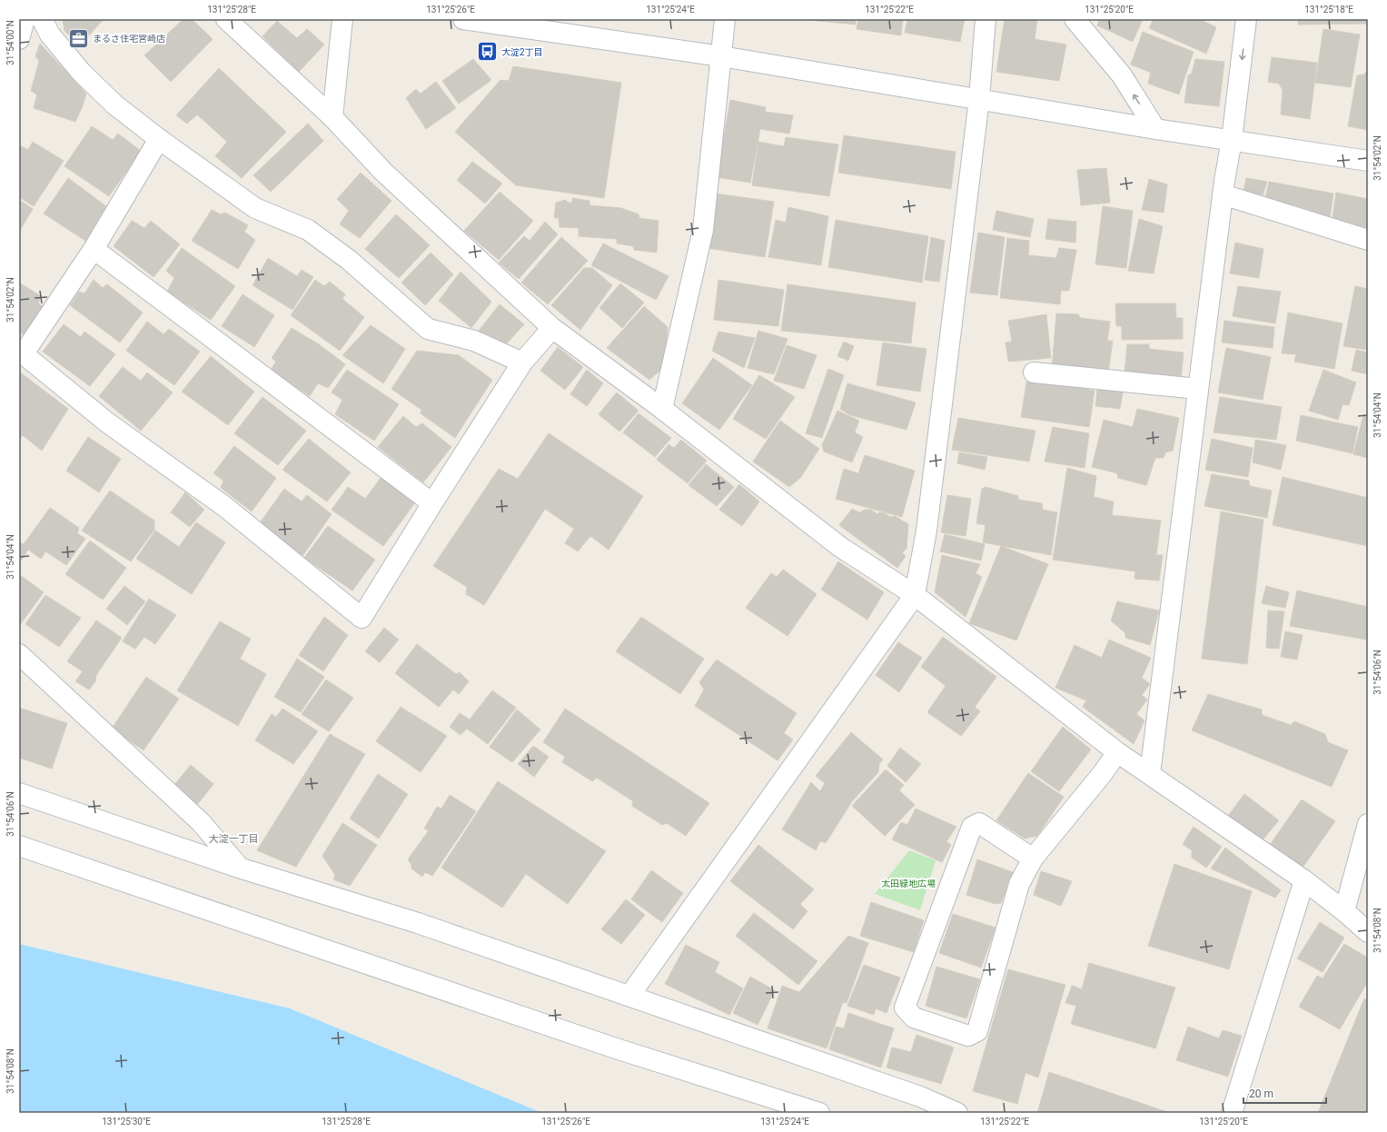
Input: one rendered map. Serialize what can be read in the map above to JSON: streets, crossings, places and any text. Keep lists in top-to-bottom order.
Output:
{
  "districts": ["大淀一丁目"],
  "parks": ["太田緑地広場"],
  "places": {
    "office": ["まるさ住宅宮崎店"],
    "bus stop": ["大淀2丁目"]
  },
  "scale_bar": "20 m",
  "coordinates": [
    "131°25'28\"E",
    "131°25'26\"E",
    "131°25'24\"E",
    "131°25'22\"E",
    "131°25'20\"E",
    "131°25'18\"E",
    "31°54'00\"N",
    "31°54'02\"N",
    "31°54'04\"N",
    "31°54'06\"N",
    "31°54'08\"N",
    "131°25'30\"E"
  ]
}
